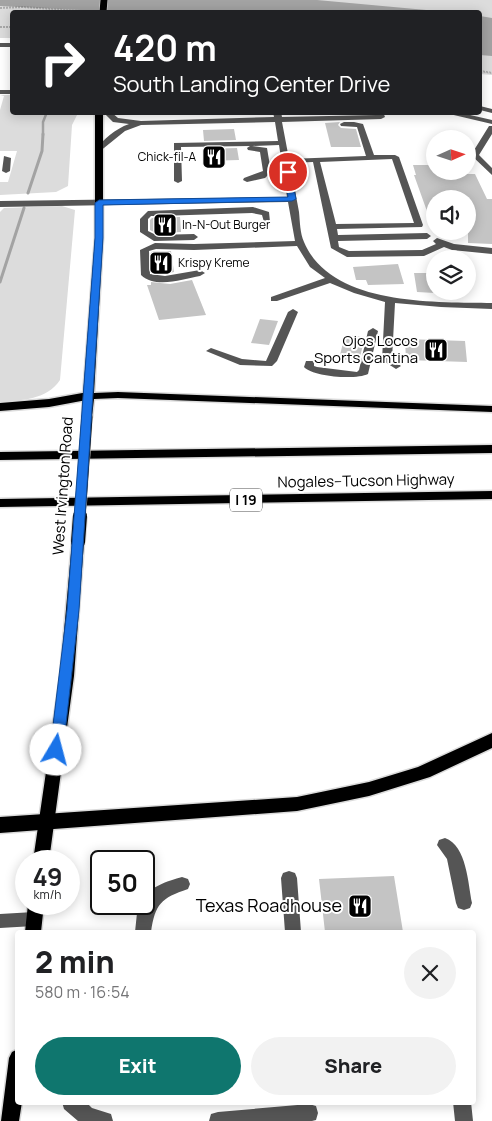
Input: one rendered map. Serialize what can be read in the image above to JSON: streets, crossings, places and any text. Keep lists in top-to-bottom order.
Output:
{
  "streets": {
    "highway": ["Nogales–Tucson Highway", "I 19"],
    "main road": ["West Irvington Road"]
  },
  "places": {
    "restaurant": [
      "Chick-fil-A",
      "In-N-Out Burger",
      "Krispy Kreme",
      "Ojos Locos Sports Cantina",
      "Texas Roadhouse"
    ]
  },
  "north": "right",
  "page": {
    "turn": ["420 m", "South Landing Center Drive"],
    "speed": "49 km/h",
    "limit": "50",
    "heading": ["2 min", "580 m · 16:54"],
    "buttons": ["Exit", "Share"]
  }
}
